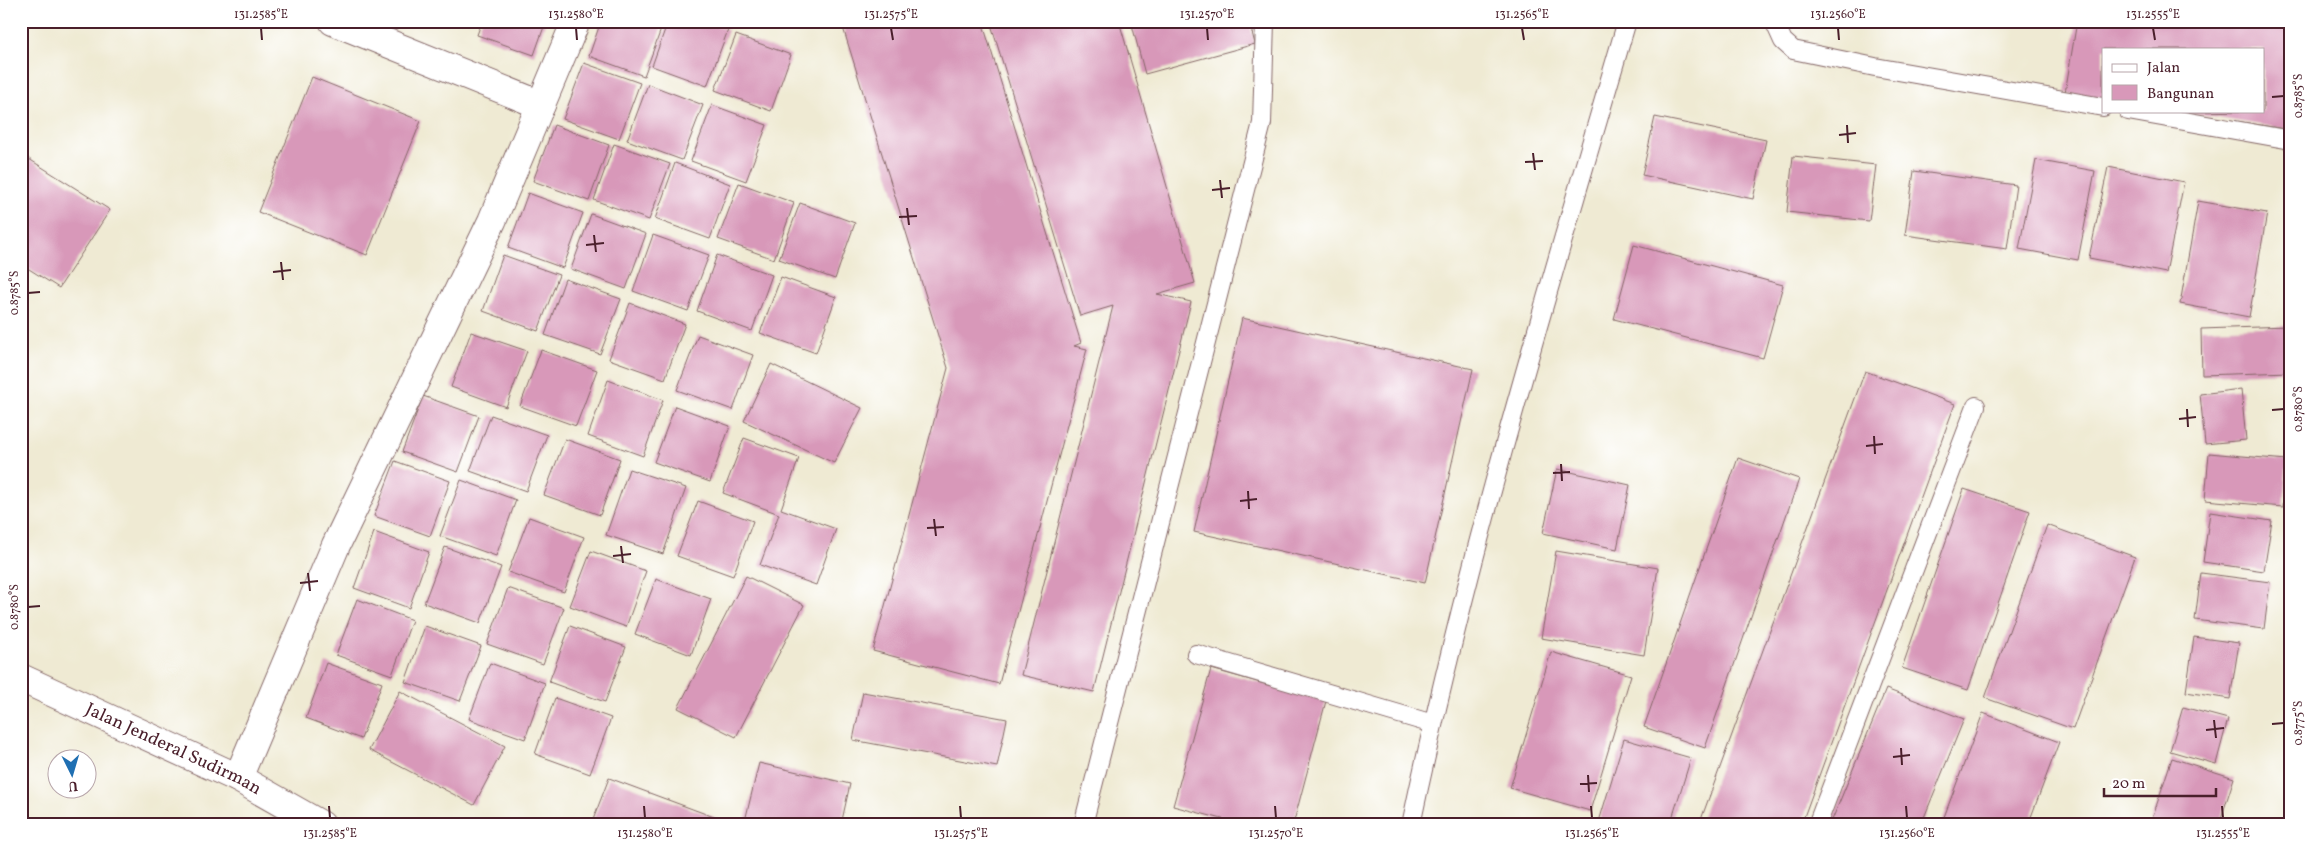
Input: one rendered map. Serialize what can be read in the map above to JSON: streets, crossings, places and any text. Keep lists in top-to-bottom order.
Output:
{
  "streets": {
    "street": ["Jalan Jenderal Sudirman"]
  },
  "legend": ["Jalan", "Bangunan"],
  "scale_bar": "20 m",
  "north": "bottom",
  "coordinates": [
    "131.2585°E",
    "131.2580°E",
    "131.2575°E",
    "131.2570°E",
    "131.2565°E",
    "131.2560°E",
    "131.2555°E",
    "0.8785°S",
    "0.8780°S",
    "0.8775°S"
  ]
}
